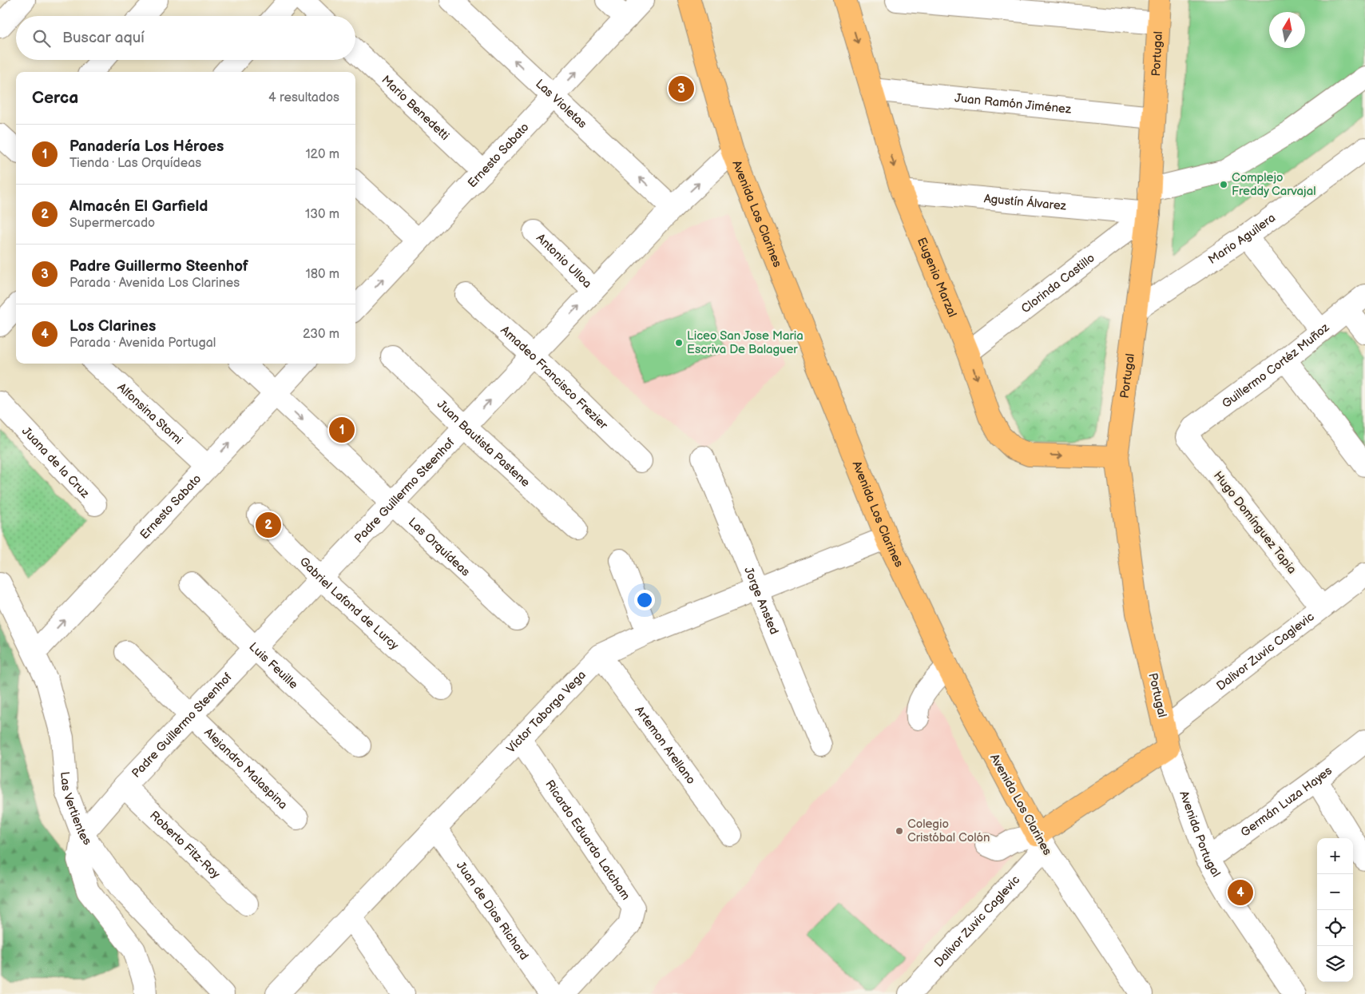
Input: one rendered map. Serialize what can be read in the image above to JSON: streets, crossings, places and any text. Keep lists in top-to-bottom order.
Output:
{
  "streets": {
    "main road": [
      "Portugal",
      "Avenida Los Clarines",
      "Eugenio Marzal",
      "Dalivor Zuvic Caglevic"
    ],
    "street": [
      "Las Violetas",
      "Juan Ramón Jiménez",
      "Mario Benedetti",
      "Ernesto Sabato",
      "Agustín Álvarez",
      "Mario Aguilera",
      "Antonio Ulloa",
      "Clorinda Castillo",
      "Guillermo Cortéz Muñoz",
      "Amadeo Francisco Frezier",
      "Alfonsina Storni",
      "Juan Bautista Pastene",
      "Juana de la Cruz",
      "Padre Guillermo Steenhof",
      "Hugo Domínguez Tapia",
      "Las Orquídeas",
      "Jorge Ansted",
      "Gabriel Lafond de Lurcy",
      "Luis Feuille",
      "Víctor Taborga Vega",
      "Artemon Arellano",
      "Alejandro Malaspina",
      "Germán Luza Hayes",
      "Las Vertientes",
      "Avenida Portugal",
      "Ricardo Eduardo Latcham",
      "Roberto Fitz-Roy",
      "Juan de Dios Richard"
    ]
  },
  "crossings": [
    ["Portugal", "Juan Ramón Jiménez"],
    ["Portugal", "Agustín Álvarez"],
    ["Portugal", "Mario Aguilera"],
    ["Portugal", "Eugenio Marzal"],
    ["Portugal", "Clorinda Castillo"],
    ["Portugal", "Dalivor Zuvic Caglevic"],
    ["Portugal", "Avenida Portugal"],
    ["Las Violetas", "Ernesto Sabato"],
    ["Las Violetas", "Padre Guillermo Steenhof"],
    ["Juan Ramón Jiménez", "Eugenio Marzal"],
    ["Mario Benedetti", "Ernesto Sabato"],
    ["Ernesto Sabato", "Alfonsina Storni"],
    ["Ernesto Sabato", "Las Orquídeas"],
    ["Ernesto Sabato", "Las Vertientes"],
    ["Agustín Álvarez", "Eugenio Marzal"],
    ["Agustín Álvarez", "Clorinda Castillo"],
    ["Avenida Los Clarines", "Padre Guillermo Steenhof"],
    ["Avenida Los Clarines", "Dalivor Zuvic Caglevic"],
    ["Avenida Los Clarines", "Víctor Taborga Vega"],
    ["Antonio Ulloa", "Padre Guillermo Steenhof"],
    ["Eugenio Marzal", "Clorinda Castillo"],
    ["Guillermo Cortéz Muñoz", "Hugo Domínguez Tapia"],
    ["Amadeo Francisco Frezier", "Padre Guillermo Steenhof"],
    ["Juan Bautista Pastene", "Padre Guillermo Steenhof"],
    ["Padre Guillermo Steenhof", "Las Orquídeas"],
    ["Padre Guillermo Steenhof", "Gabriel Lafond de Lurcy"],
    ["Padre Guillermo Steenhof", "Luis Feuille"],
    ["Padre Guillermo Steenhof", "Alejandro Malaspina"],
    ["Padre Guillermo Steenhof", "Las Vertientes"],
    ["Padre Guillermo Steenhof", "Roberto Fitz-Roy"],
    ["Hugo Domínguez Tapia", "Dalivor Zuvic Caglevic"],
    ["Jorge Ansted", "Víctor Taborga Vega"],
    ["Dalivor Zuvic Caglevic", "Avenida Portugal"],
    ["Víctor Taborga Vega", "Artemon Arellano"],
    ["Víctor Taborga Vega", "Ricardo Eduardo Latcham"],
    ["Víctor Taborga Vega", "Juan de Dios Richard"],
    ["Germán Luza Hayes", "Avenida Portugal"]
  ],
  "one_way": [
    "Las Violetas",
    "Ernesto Sabato",
    "Eugenio Marzal",
    "Las Orquídeas"
  ],
  "places": ["Complejo Freddy Carvajal", "Liceo San Jose Maria Escriva De Balaguer", "Colegio Cristóbal Colón"],
  "north": "top",
  "page": {
    "search": "Buscar aquí",
    "heading": ["Cerca", "4 resultados"],
    "pins": [
      "3",
      "1",
      "2",
      "4"
    ],
    "list": [
      {
        "mark": "1",
        "name": "Panadería Los Héroes",
        "note": "Tienda · Las Orquídeas",
        "value": "120 m"
      },
      {
        "mark": "2",
        "name": "Almacén El Garfield",
        "note": "Supermercado",
        "value": "130 m"
      },
      {
        "mark": "3",
        "name": "Padre Guillermo Steenhof",
        "note": "Parada · Avenida Los Clarines",
        "value": "180 m"
      },
      {
        "mark": "4",
        "name": "Los Clarines",
        "note": "Parada · Avenida Portugal",
        "value": "230 m"
      }
    ],
    "map_buttons": ["+", "−"]
  }
}
